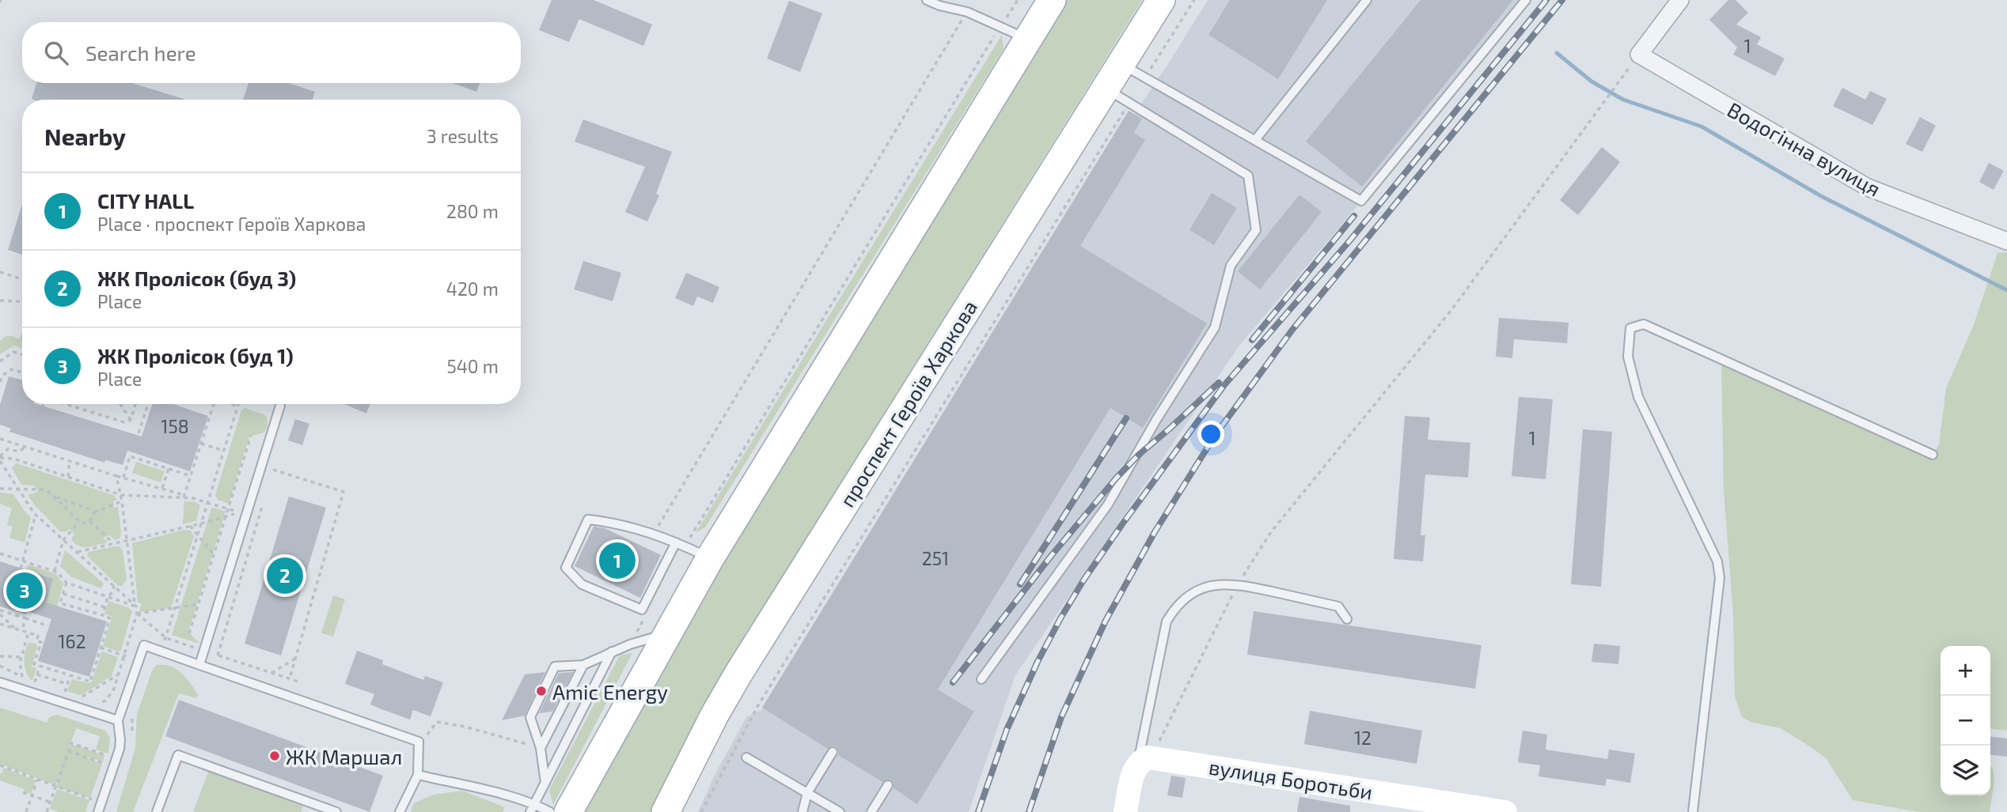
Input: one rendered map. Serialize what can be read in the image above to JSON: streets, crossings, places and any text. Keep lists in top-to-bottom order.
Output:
{
  "streets": {
    "main road": ["проспект Героїв Харкова"],
    "street": ["Водогінна вулиця", "вулиця Боротьби"]
  },
  "places": ["Amic Energy", "ЖК Маршал"],
  "house_numbers": [
    "1",
    "158",
    "1",
    "251",
    "162",
    "12"
  ],
  "page": {
    "search": "Search here",
    "heading": ["Nearby", "3 results"],
    "list": [
      {
        "mark": "1",
        "name": "CITY HALL",
        "note": "Place · проспект Героїв Харкова",
        "value": "280 m"
      },
      {
        "mark": "2",
        "name": "ЖК Пролісок (буд 3)",
        "note": "Place",
        "value": "420 m"
      },
      {
        "mark": "3",
        "name": "ЖК Пролісок (буд 1)",
        "note": "Place",
        "value": "540 m"
      }
    ],
    "pins": ["1", "2", "3"],
    "map_buttons": ["+", "−"]
  }
}
